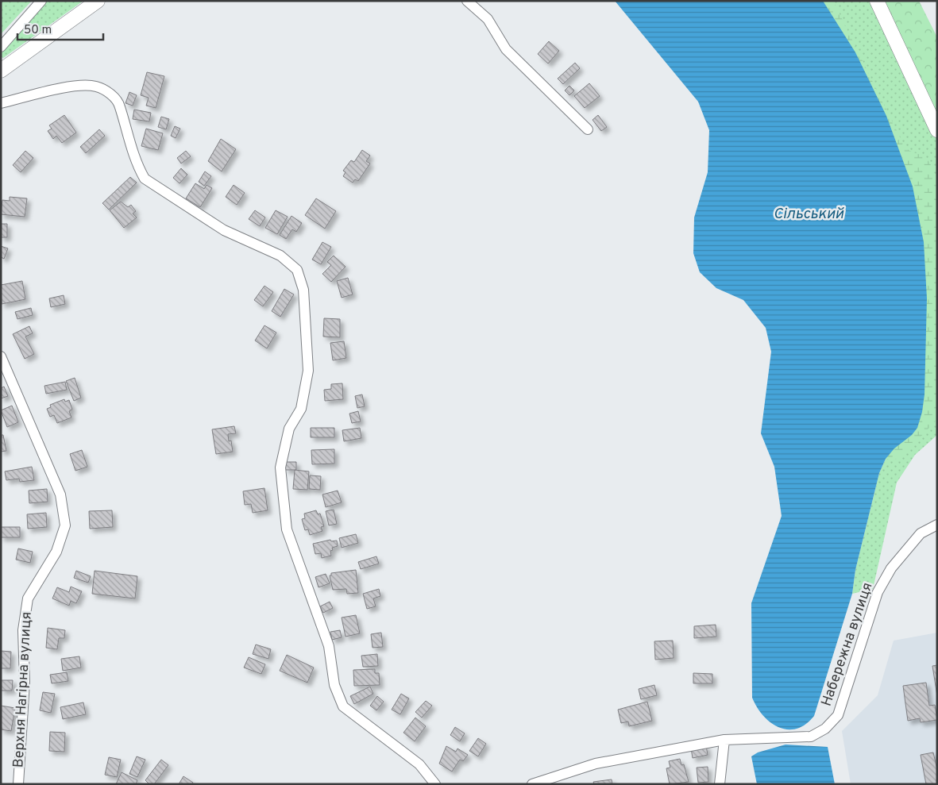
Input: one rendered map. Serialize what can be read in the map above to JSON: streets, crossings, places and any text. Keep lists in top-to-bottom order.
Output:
{
  "streets": {
    "street": ["Набережна вулиця", "Верхня Нагірна вулиця"]
  },
  "water": ["Сільський"],
  "scale_bar": "50 m"
}
